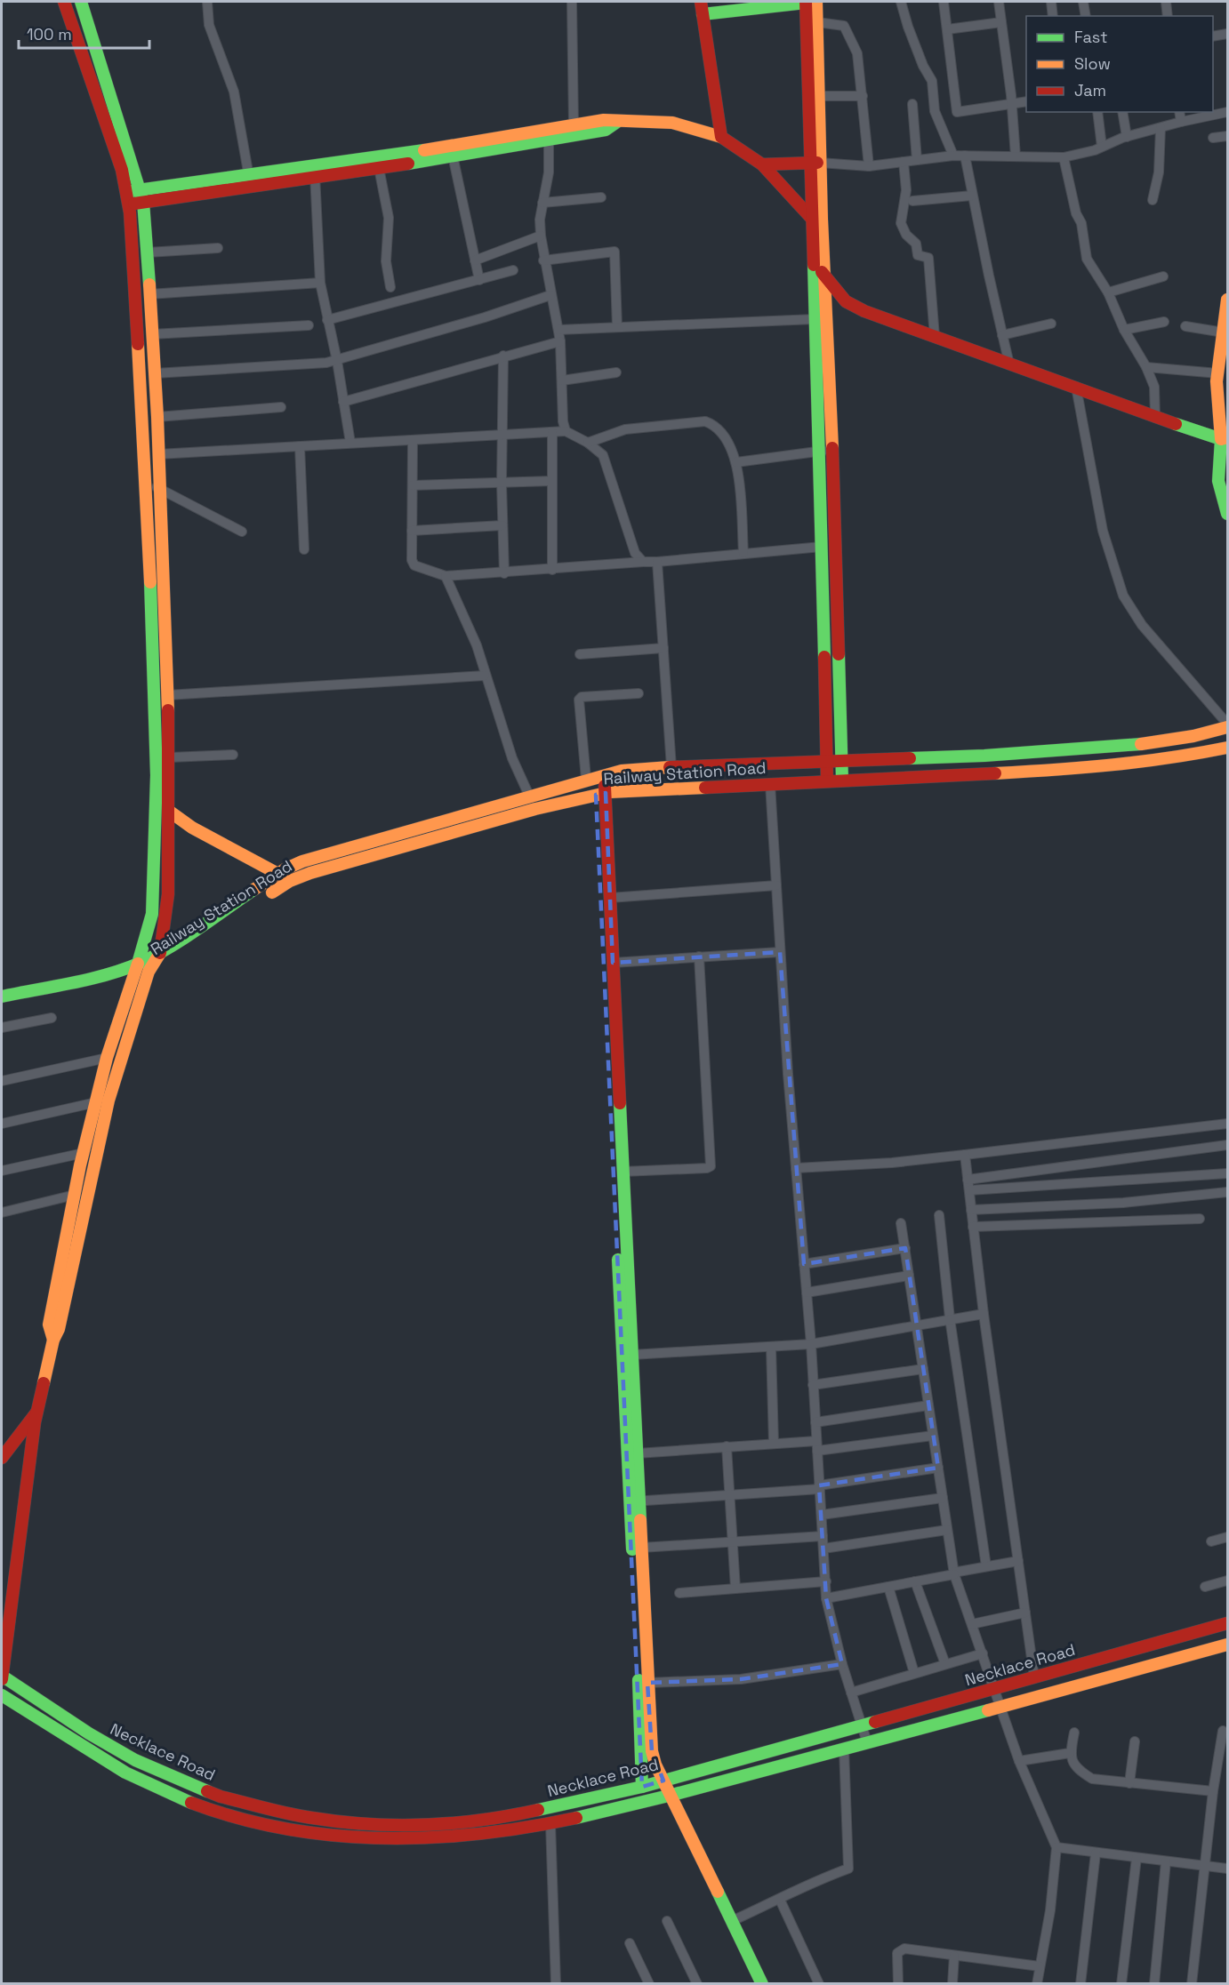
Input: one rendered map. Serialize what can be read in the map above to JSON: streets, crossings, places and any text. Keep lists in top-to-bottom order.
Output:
{
  "streets": {
    "main road": ["Railway Station Road", "Necklace Road"]
  },
  "legend": ["Fast", "Slow", "Jam"],
  "scale_bar": "100 m"
}
